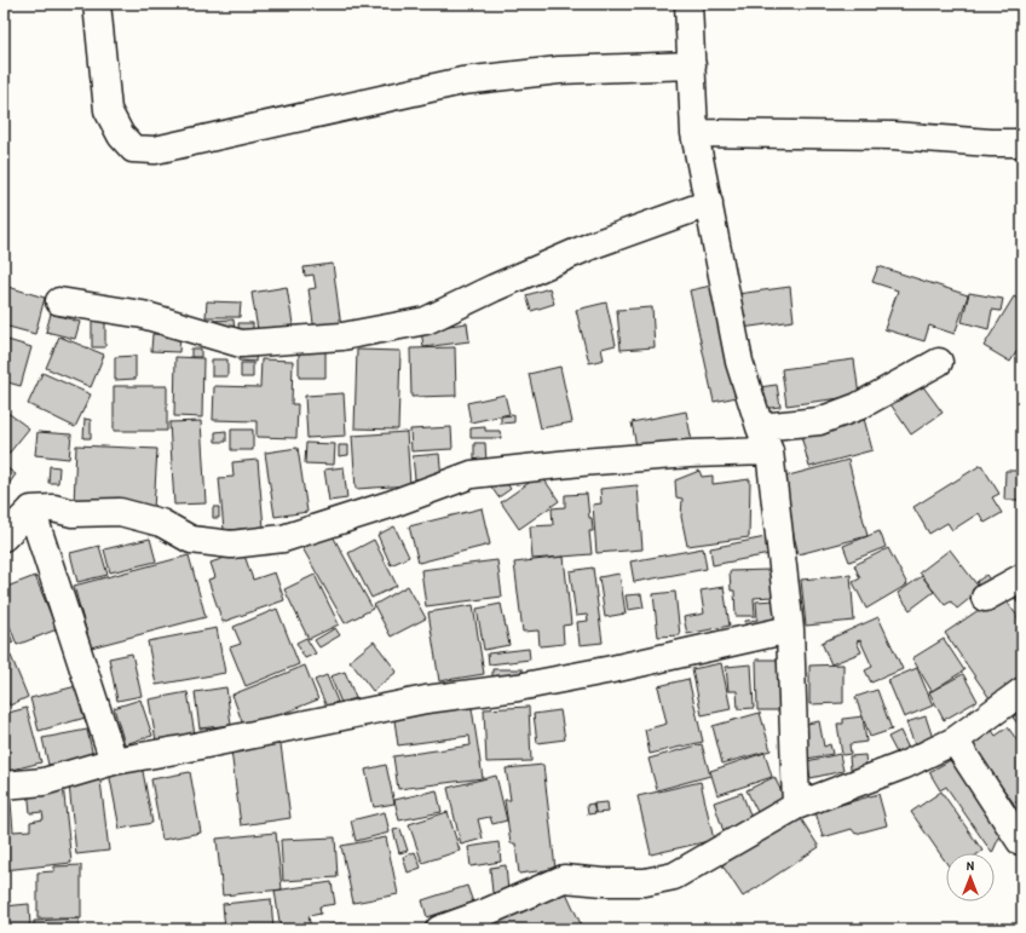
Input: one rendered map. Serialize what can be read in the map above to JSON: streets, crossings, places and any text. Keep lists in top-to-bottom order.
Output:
{
  "north": "top"
}
